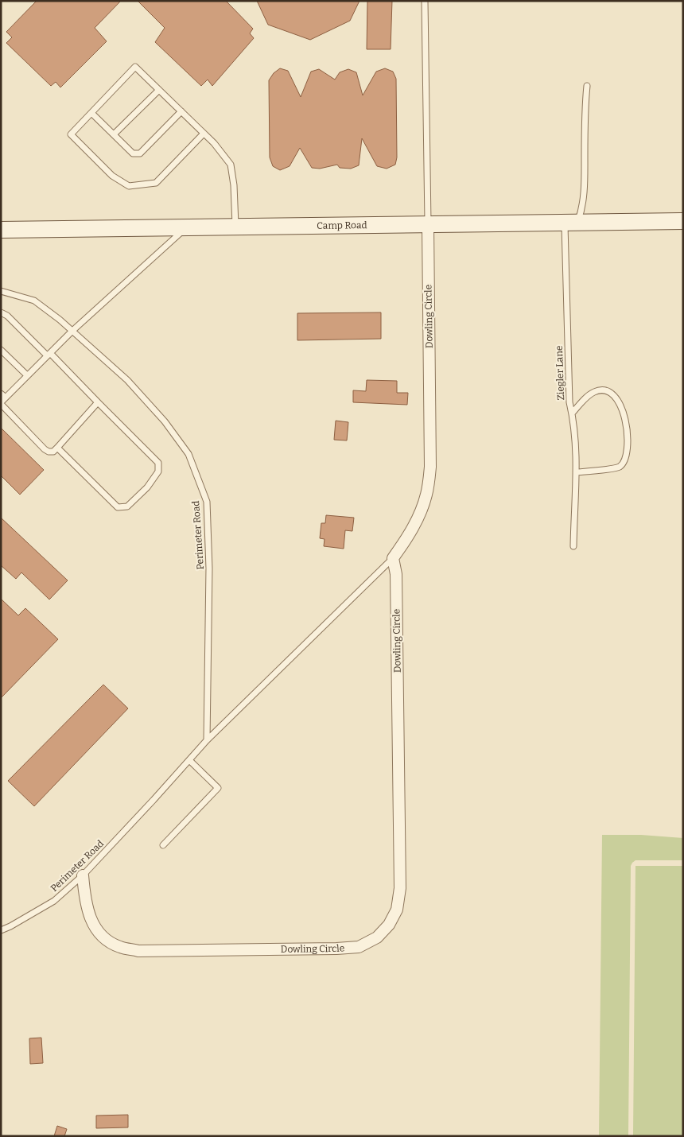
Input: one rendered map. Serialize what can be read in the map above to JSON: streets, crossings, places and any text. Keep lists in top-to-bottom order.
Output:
{
  "streets": {
    "street": ["Camp Road", "Dowling Circle"],
    "lane": ["Ziegler Lane", "Perimeter Road"]
  },
  "crossings": [
    ["Camp Road", "Dowling Circle"],
    ["Camp Road", "Ziegler Lane"],
    ["Dowling Circle", "Perimeter Road"]
  ]
}
